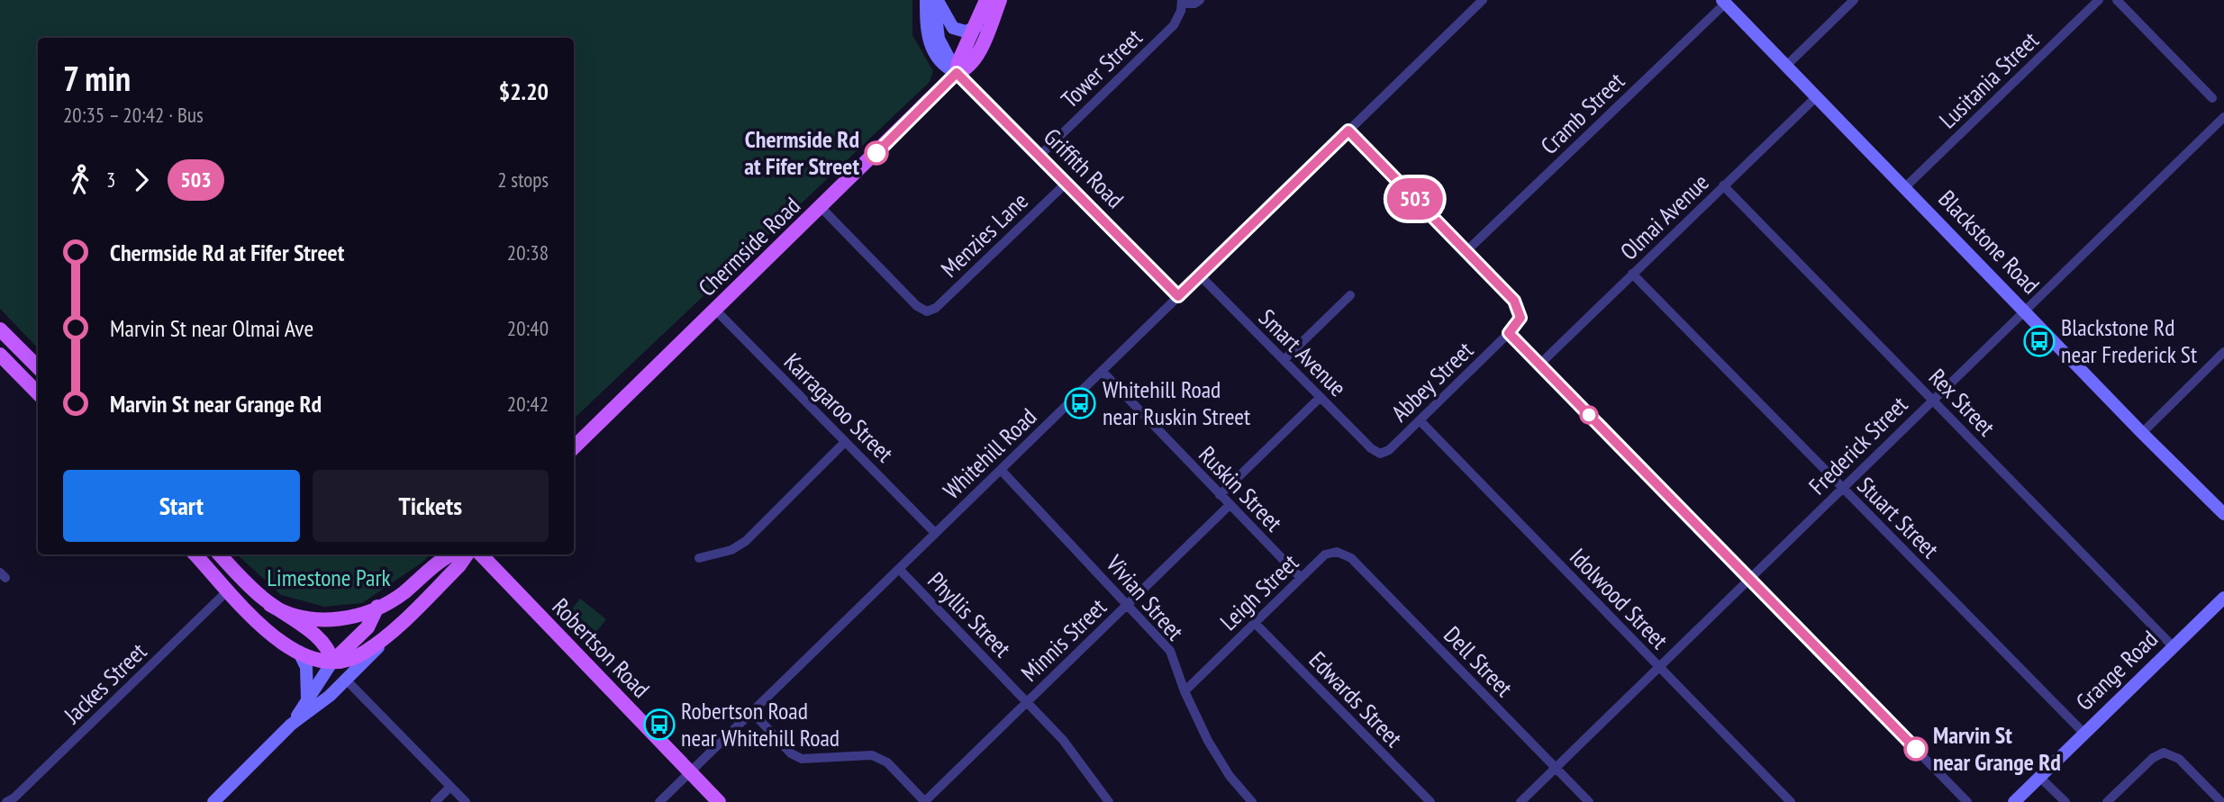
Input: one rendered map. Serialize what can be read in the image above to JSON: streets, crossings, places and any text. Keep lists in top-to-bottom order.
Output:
{
  "streets": {
    "main road": [
      "Griffith Road",
      "Blackstone Road",
      "Chermside Road",
      "Robertson Road",
      "Grange Road"
    ],
    "street": [
      "Tower Street",
      "Lusitania Street",
      "Cramb Street",
      "Olmai Avenue",
      "Menzies Lane",
      "Smart Avenue",
      "Abbey Street",
      "Rex Street",
      "Karragaroo Street",
      "Frederick Street",
      "Whitehill Road",
      "Ruskin Street",
      "Stuart Street",
      "Leigh Street",
      "Vivian Street",
      "Idolwood Street",
      "Phyllis Street",
      "Minnis Street",
      "Dell Street",
      "Jackes Street",
      "Edwards Street"
    ]
  },
  "crossings": [
    ["Tower Street", "Griffith Road"],
    ["Lusitania Street", "Blackstone Road"],
    ["Cramb Street", "Blackstone Road"],
    ["Griffith Road", "Menzies Lane"],
    ["Griffith Road", "Chermside Road"],
    ["Griffith Road", "Whitehill Road"],
    ["Olmai Avenue", "Blackstone Road"],
    ["Olmai Avenue", "Rex Street"],
    ["Olmai Avenue", "Stuart Street"],
    ["Menzies Lane", "Chermside Road"],
    ["Blackstone Road", "Frederick Street"],
    ["Chermside Road", "Karragaroo Street"],
    ["Smart Avenue", "Abbey Street"],
    ["Smart Avenue", "Whitehill Road"],
    ["Abbey Street", "Idolwood Street"],
    ["Rex Street", "Frederick Street"],
    ["Rex Street", "Grange Road"],
    ["Karragaroo Street", "Whitehill Road"],
    ["Frederick Street", "Stuart Street"],
    ["Frederick Street", "Idolwood Street"],
    ["Frederick Street", "Dell Street"],
    ["Whitehill Road", "Ruskin Street"],
    ["Whitehill Road", "Vivian Street"],
    ["Whitehill Road", "Phyllis Street"],
    ["Whitehill Road", "Robertson Road"],
    ["Ruskin Street", "Leigh Street"],
    ["Ruskin Street", "Minnis Street"],
    ["Stuart Street", "Grange Road"],
    ["Leigh Street", "Vivian Street"],
    ["Leigh Street", "Dell Street"],
    ["Leigh Street", "Edwards Street"],
    ["Vivian Street", "Minnis Street"],
    ["Phyllis Street", "Minnis Street"]
  ],
  "parks": ["Limestone Park"],
  "places": {
    "other": ["Chermside Rd at Fifer Street", "Marvin St near Grange Rd"],
    "bus stop": ["Blackstone Rd near Frederick St", "Whitehill Road near Ruskin Street", "Robertson Road near Whitehill Road"]
  },
  "lines": ["bus line 503"],
  "page": {
    "on_map": "503",
    "heading": ["7 min", "20:35 – 20:42 · Bus", "$2.20"],
    "legs": ["3", "503", "2 stops"],
    "list": [
      {
        "name": "Chermside Rd at Fifer Street",
        "value": "20:38"
      },
      {
        "name": "Marvin St near Olmai Ave",
        "value": "20:40"
      },
      {
        "name": "Marvin St near Grange Rd",
        "value": "20:42"
      }
    ],
    "buttons": ["Start", "Tickets"]
  }
}
